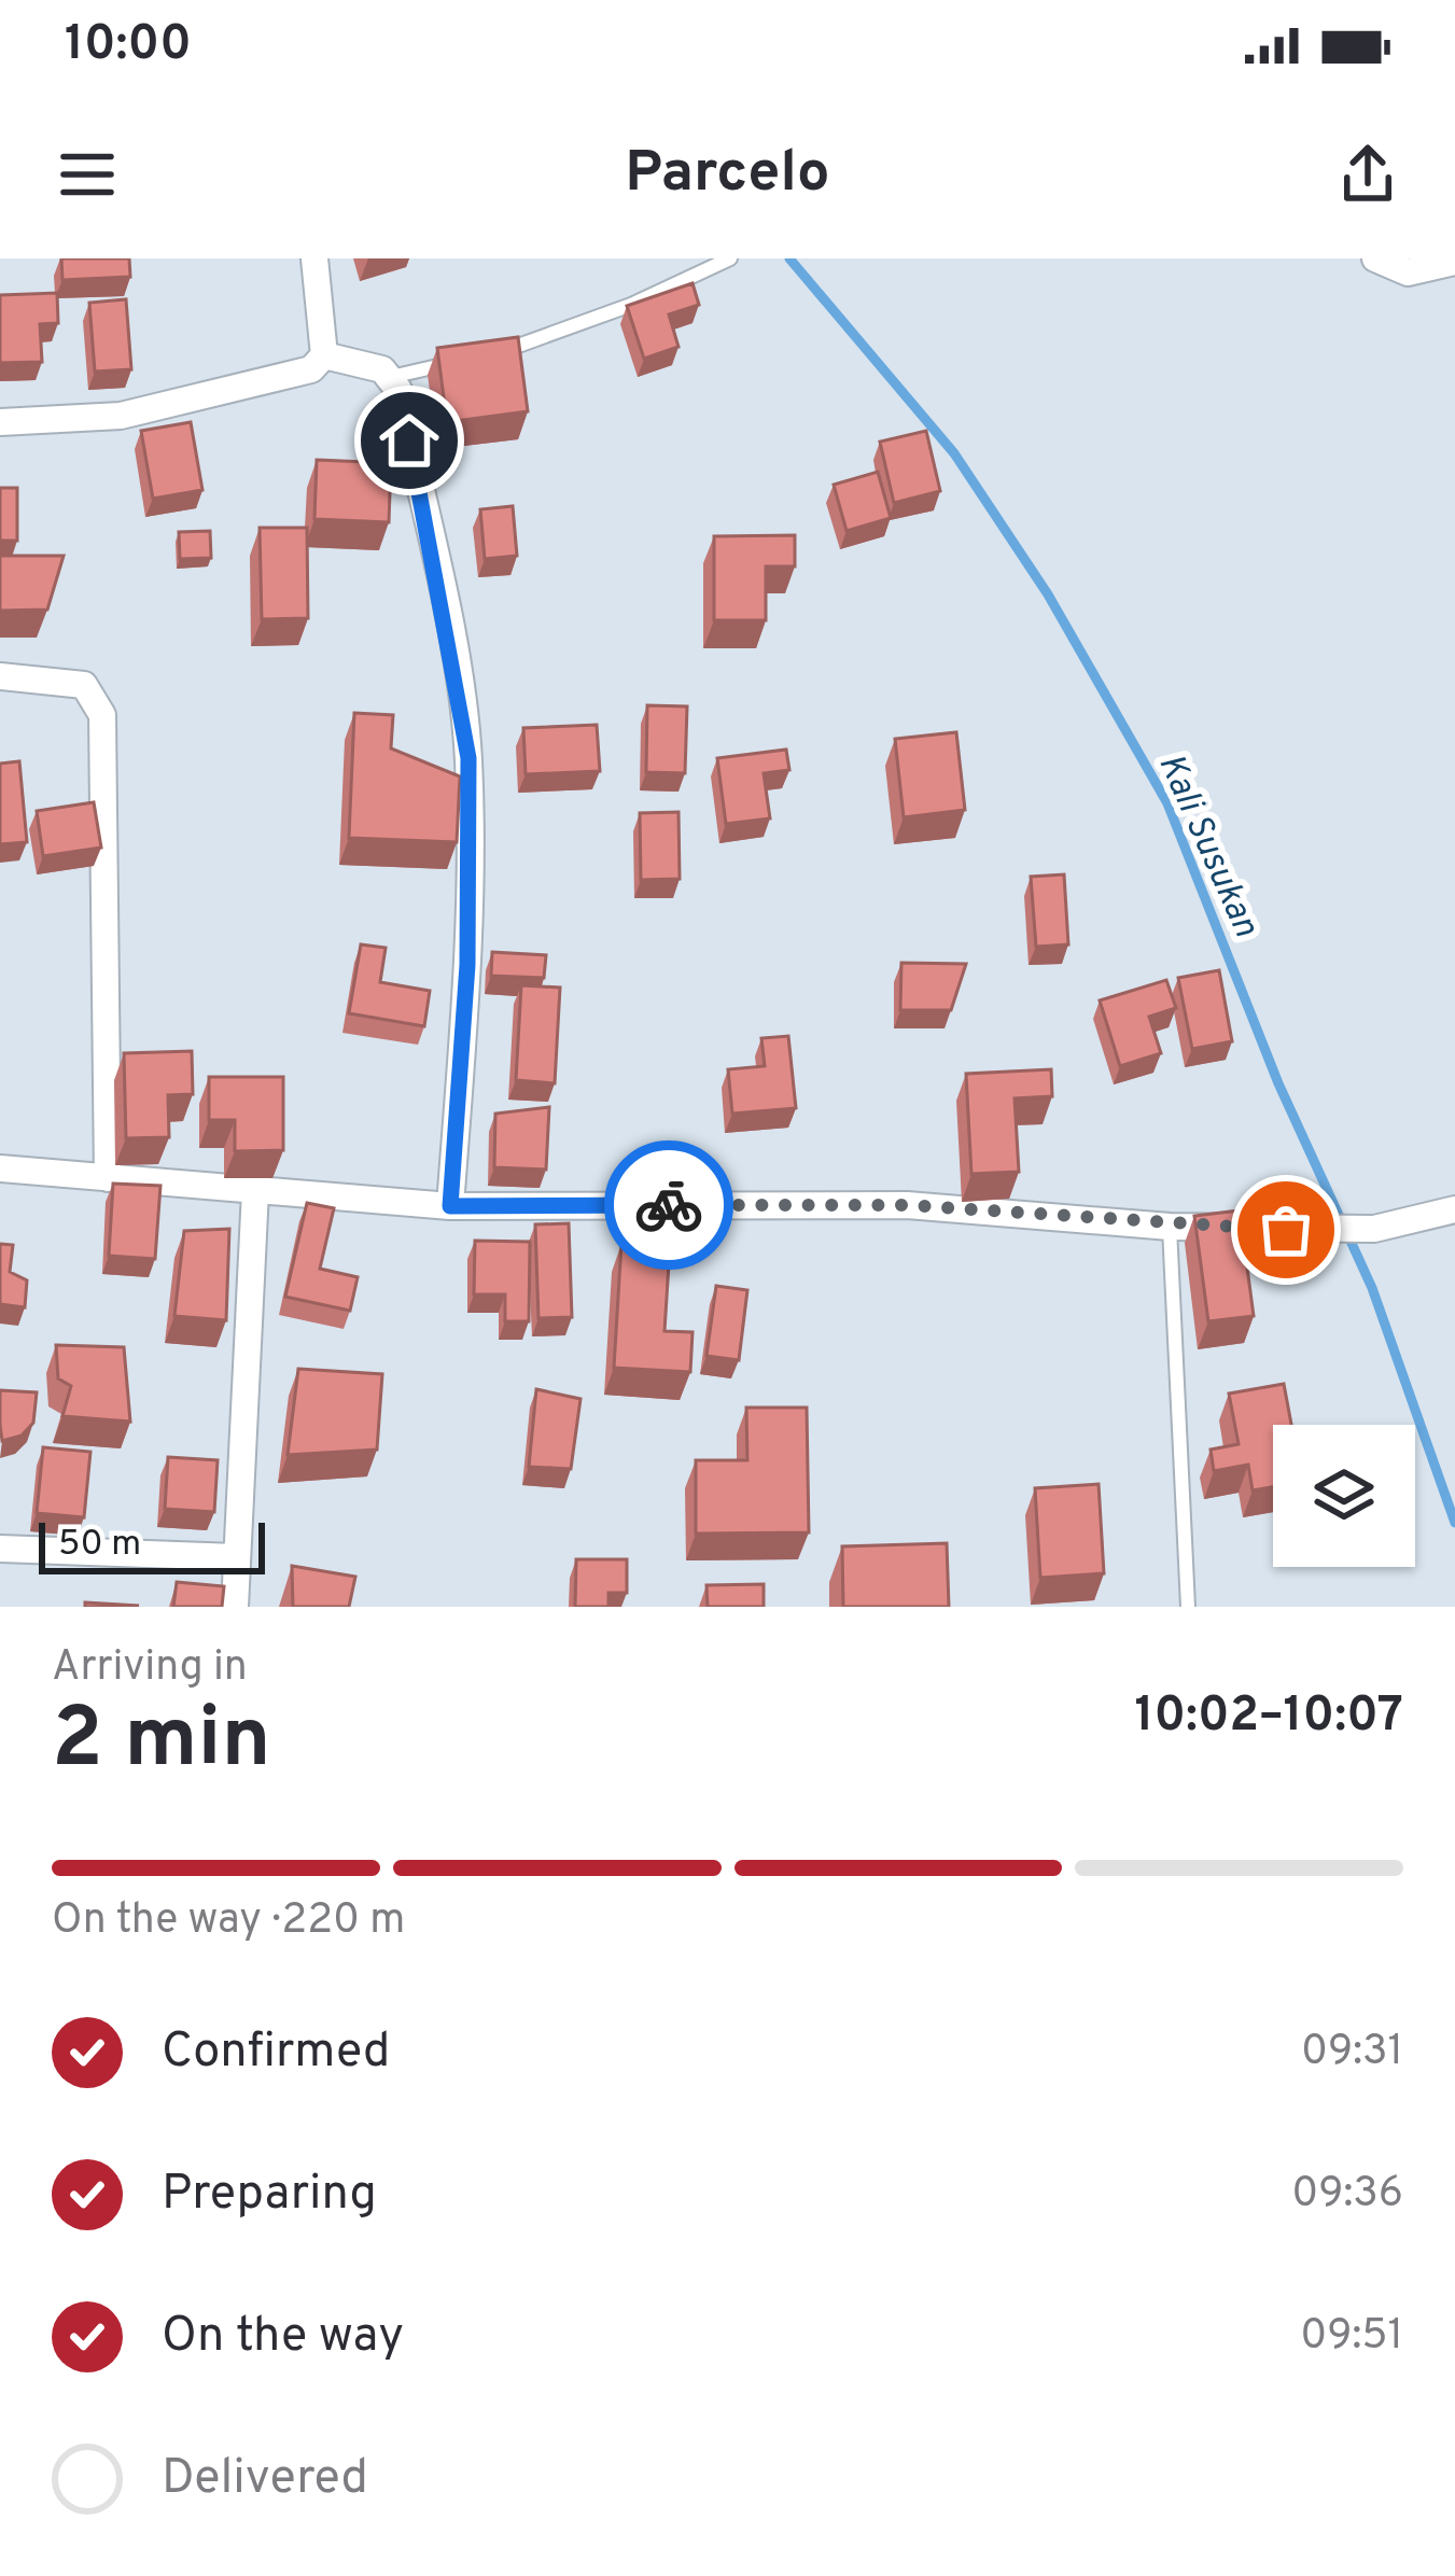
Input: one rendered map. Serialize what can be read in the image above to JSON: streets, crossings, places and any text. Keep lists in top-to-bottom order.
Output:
{
  "water": ["Kali Susukan"],
  "scale_bar": "50 m",
  "page": {
    "status": "10:00",
    "header": "Parcelo",
    "scale": "50 m",
    "heading": ["2 min", "Arriving in", "10:02–10:07"],
    "bar": "On the way · 220 m",
    "list": [
      ["Confirmed", "09:31"],
      ["Preparing", "09:36"],
      ["On the way", "09:51"],
      "Delivered"
    ]
  }
}
